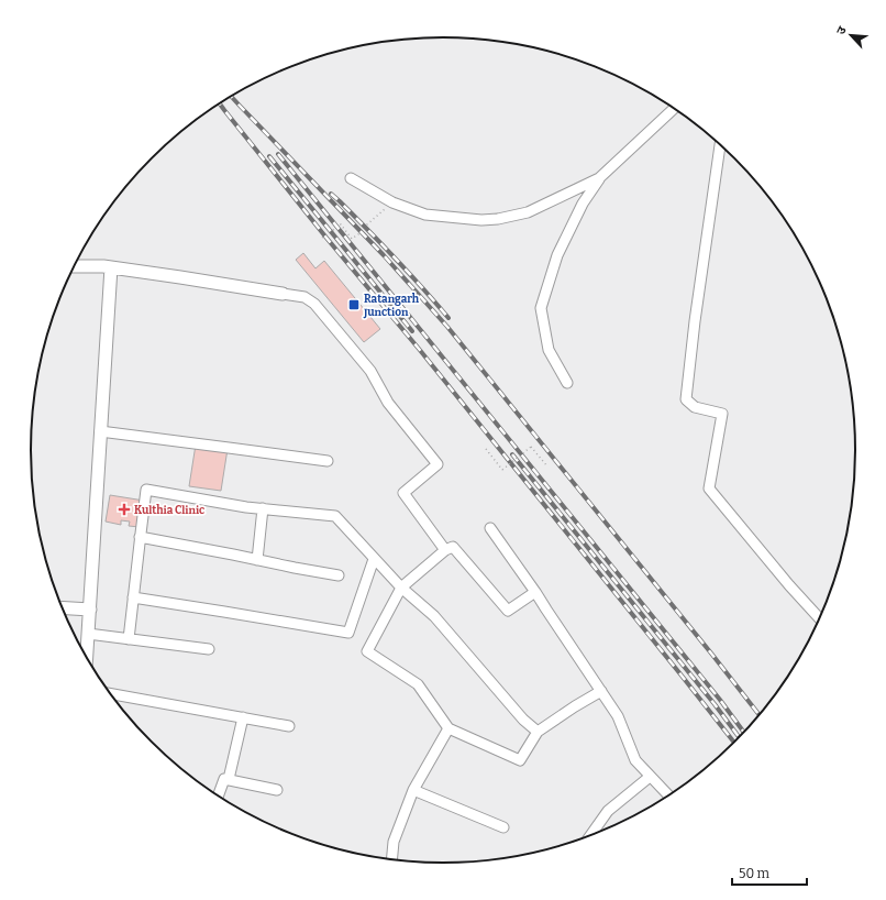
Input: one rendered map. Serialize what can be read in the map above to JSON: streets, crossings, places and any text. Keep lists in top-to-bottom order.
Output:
{
  "places": {
    "transit": ["Ratangarh Junction"],
    "health": ["Kulthia Clinic"]
  },
  "scale_bar": "50 m",
  "north": "top left"
}
